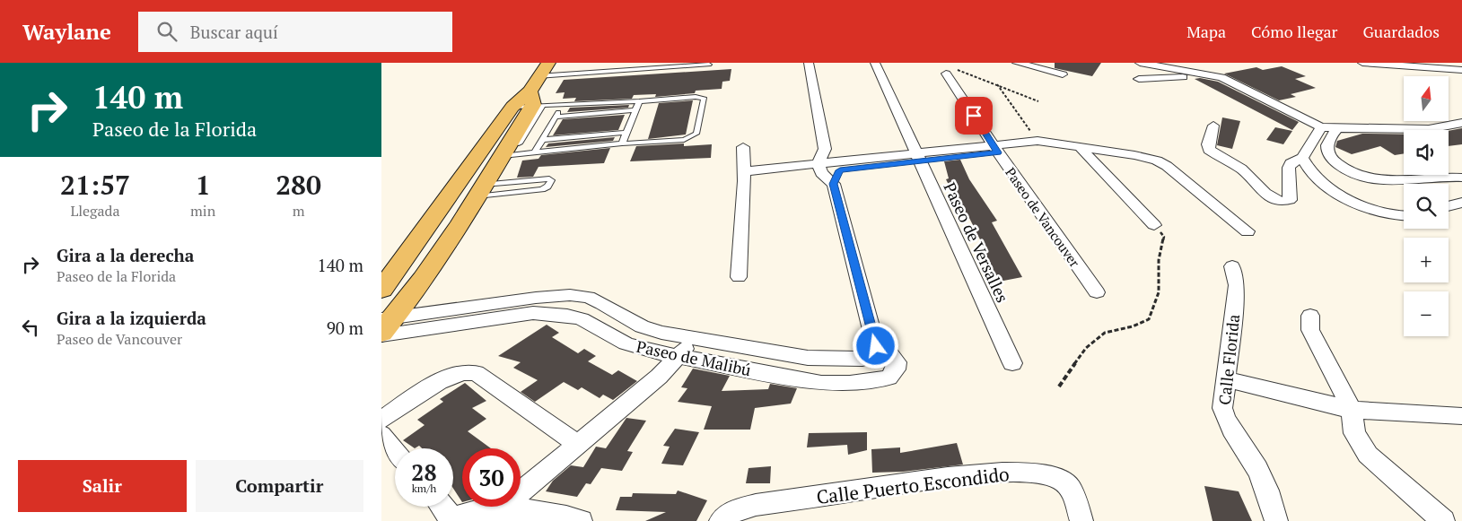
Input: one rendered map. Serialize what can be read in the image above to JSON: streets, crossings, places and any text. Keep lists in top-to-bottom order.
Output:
{
  "streets": {
    "street": [
      "Paseo de Vancouver",
      "Paseo de Versalles",
      "Paseo de Malibú",
      "Calle Florida",
      "Calle Puerto Escondido"
    ]
  },
  "north": "top",
  "page": {
    "header": "Waylane",
    "search": "Buscar aquí",
    "nav": ["Mapa", "Cómo llegar", "Guardados"],
    "turn": ["140 m", "Paseo de la Florida"],
    "map_buttons": ["+", "−"],
    "eta": [
      "21:57",
      "Llegada",
      "1",
      "min",
      "280",
      "m"
    ],
    "list": [
      {
        "name": "Gira a la derecha",
        "note": "Paseo de la Florida",
        "value": "140 m"
      },
      {
        "name": "Gira a la izquierda",
        "note": "Paseo de Vancouver",
        "value": "90 m"
      }
    ],
    "speed": "28 km/h",
    "limit": "30",
    "buttons": ["Salir", "Compartir"]
  }
}
